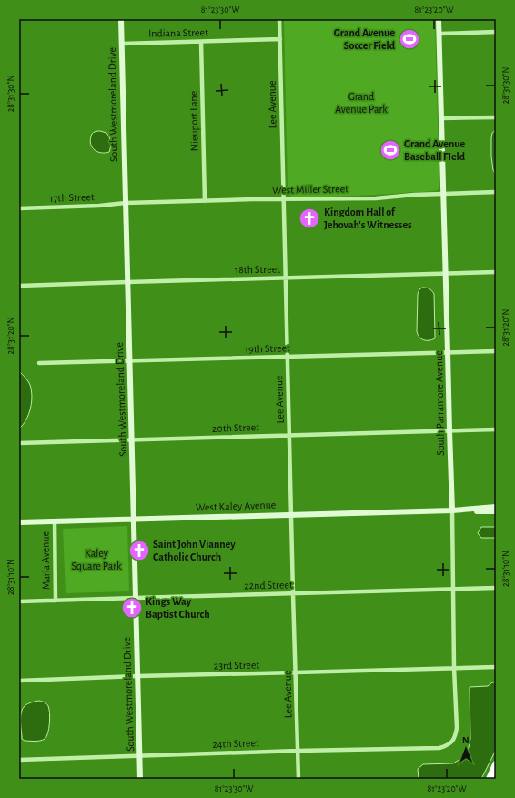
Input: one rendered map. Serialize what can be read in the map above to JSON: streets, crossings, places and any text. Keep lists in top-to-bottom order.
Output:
{
  "streets": {
    "street": [
      "Indiana Street",
      "South Westmoreland Drive",
      "Lee Avenue",
      "Nieuport Lane",
      "West Miller Street",
      "17th Street",
      "18th Street",
      "19th Street",
      "South Parramore Avenue",
      "20th Street",
      "West Kaley Avenue",
      "Maria Avenue",
      "22nd Street",
      "23rd Street",
      "24th Street"
    ]
  },
  "crossings": [
    ["Indiana Street", "South Westmoreland Drive"],
    ["Indiana Street", "Lee Avenue"],
    ["Indiana Street", "Nieuport Lane"],
    ["South Westmoreland Drive", "West Miller Street"],
    ["South Westmoreland Drive", "17th Street"],
    ["South Westmoreland Drive", "18th Street"],
    ["South Westmoreland Drive", "19th Street"],
    ["South Westmoreland Drive", "20th Street"],
    ["South Westmoreland Drive", "West Kaley Avenue"],
    ["South Westmoreland Drive", "22nd Street"],
    ["South Westmoreland Drive", "23rd Street"],
    ["South Westmoreland Drive", "24th Street"],
    ["Lee Avenue", "West Miller Street"],
    ["Lee Avenue", "18th Street"],
    ["Lee Avenue", "19th Street"],
    ["Lee Avenue", "20th Street"],
    ["Lee Avenue", "West Kaley Avenue"],
    ["Lee Avenue", "22nd Street"],
    ["Lee Avenue", "23rd Street"],
    ["Lee Avenue", "24th Street"],
    ["Nieuport Lane", "West Miller Street"],
    ["West Miller Street", "17th Street"],
    ["West Miller Street", "South Parramore Avenue"],
    ["18th Street", "South Parramore Avenue"],
    ["19th Street", "South Parramore Avenue"],
    ["South Parramore Avenue", "20th Street"],
    ["South Parramore Avenue", "West Kaley Avenue"],
    ["South Parramore Avenue", "22nd Street"],
    ["South Parramore Avenue", "23rd Street"],
    ["South Parramore Avenue", "24th Street"],
    ["West Kaley Avenue", "Maria Avenue"],
    ["Maria Avenue", "22nd Street"]
  ],
  "parks": ["Grand Avenue Park", "Kaley Square Park"],
  "places": {
    "sports": ["Grand Avenue Soccer Field", "Grand Avenue Baseball FIeld"],
    "church": ["Kingdom Hall of Jehovah's Witnesses", "Saint John Vianney Catholic Church", "Kings Way Baptist Church"]
  },
  "north": "top",
  "coordinates": [
    "81°23'30\"W",
    "81°23'20\"W",
    "28°31'30\"N",
    "28°31'20\"N",
    "28°31'10\"N"
  ]
}
